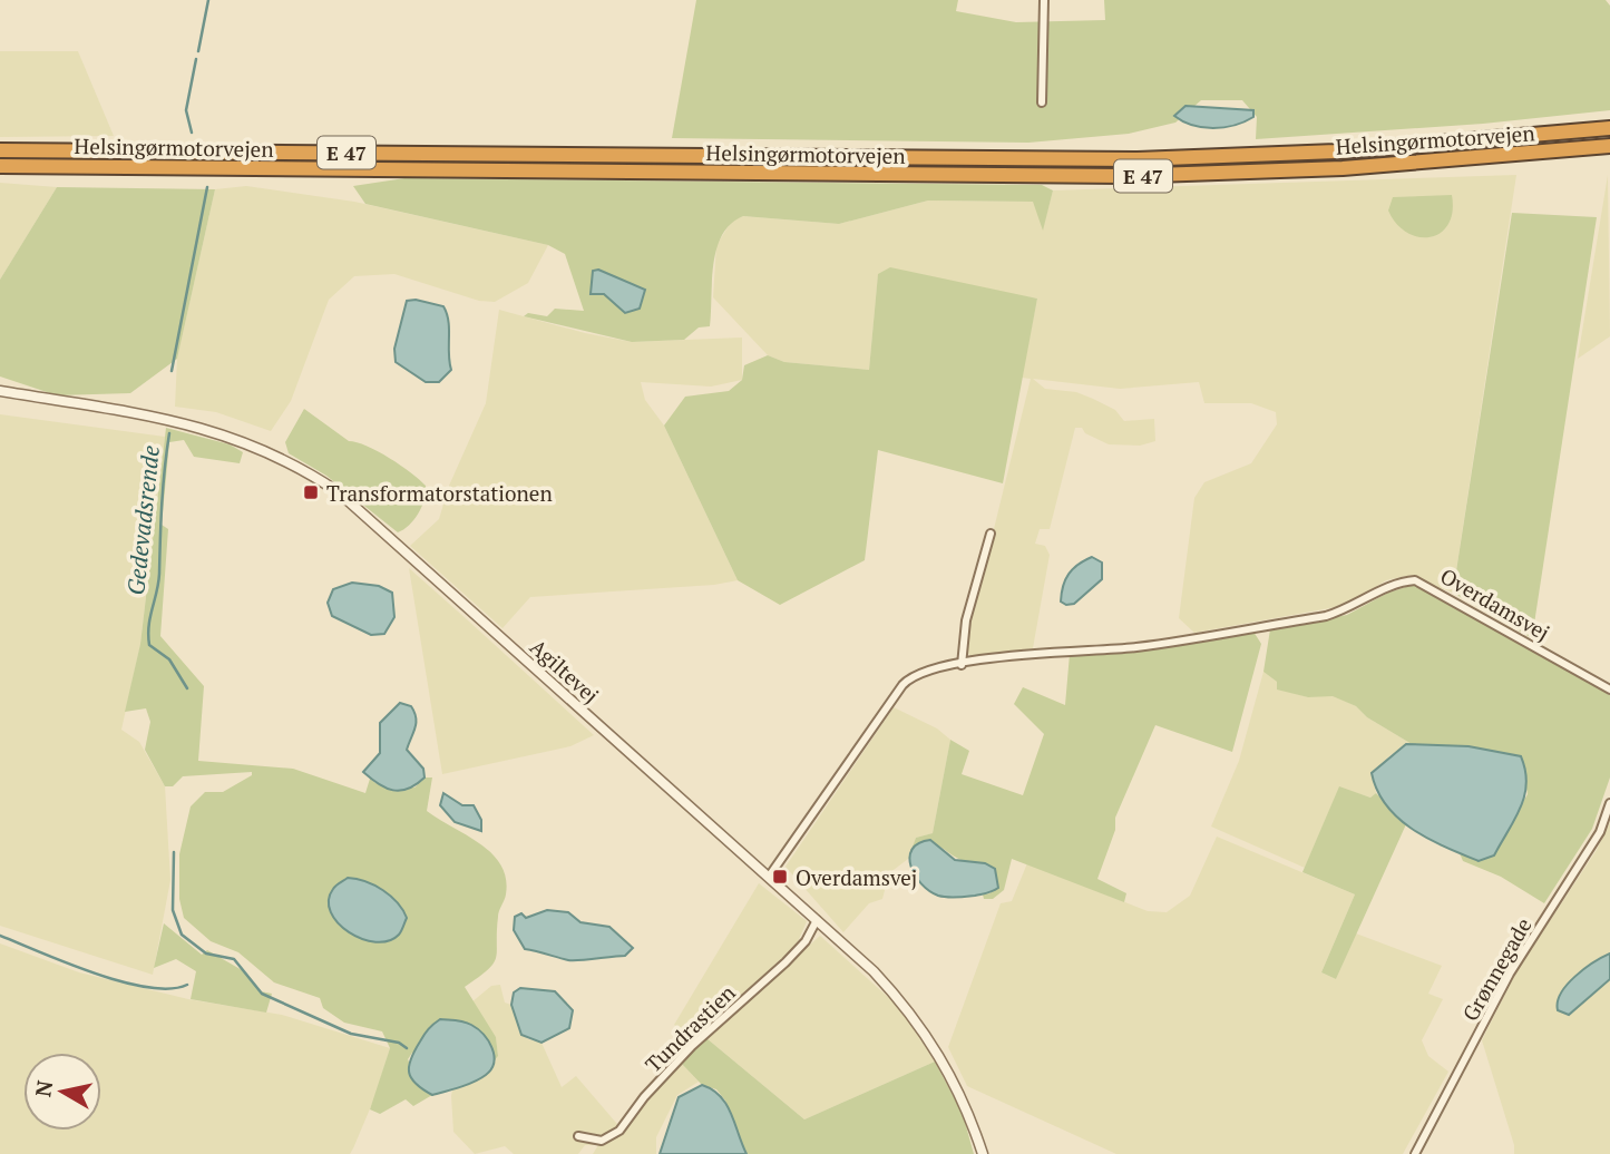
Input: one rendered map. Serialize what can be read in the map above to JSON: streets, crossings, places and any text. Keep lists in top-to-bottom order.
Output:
{
  "streets": {
    "highway": ["Helsingørmotorvejen", "E 47"],
    "street": [
      "Overdamsvej",
      "Agiltevej",
      "Grønnegade",
      "Tundrastien"
    ]
  },
  "crossings": [
    ["Overdamsvej", "Agiltevej"],
    ["Agiltevej", "Tundrastien"]
  ],
  "water": ["Gedevadsrende"],
  "places": {
    "transit": ["Transformatorstationen", "Overdamsvej"]
  },
  "north": "left"
}
